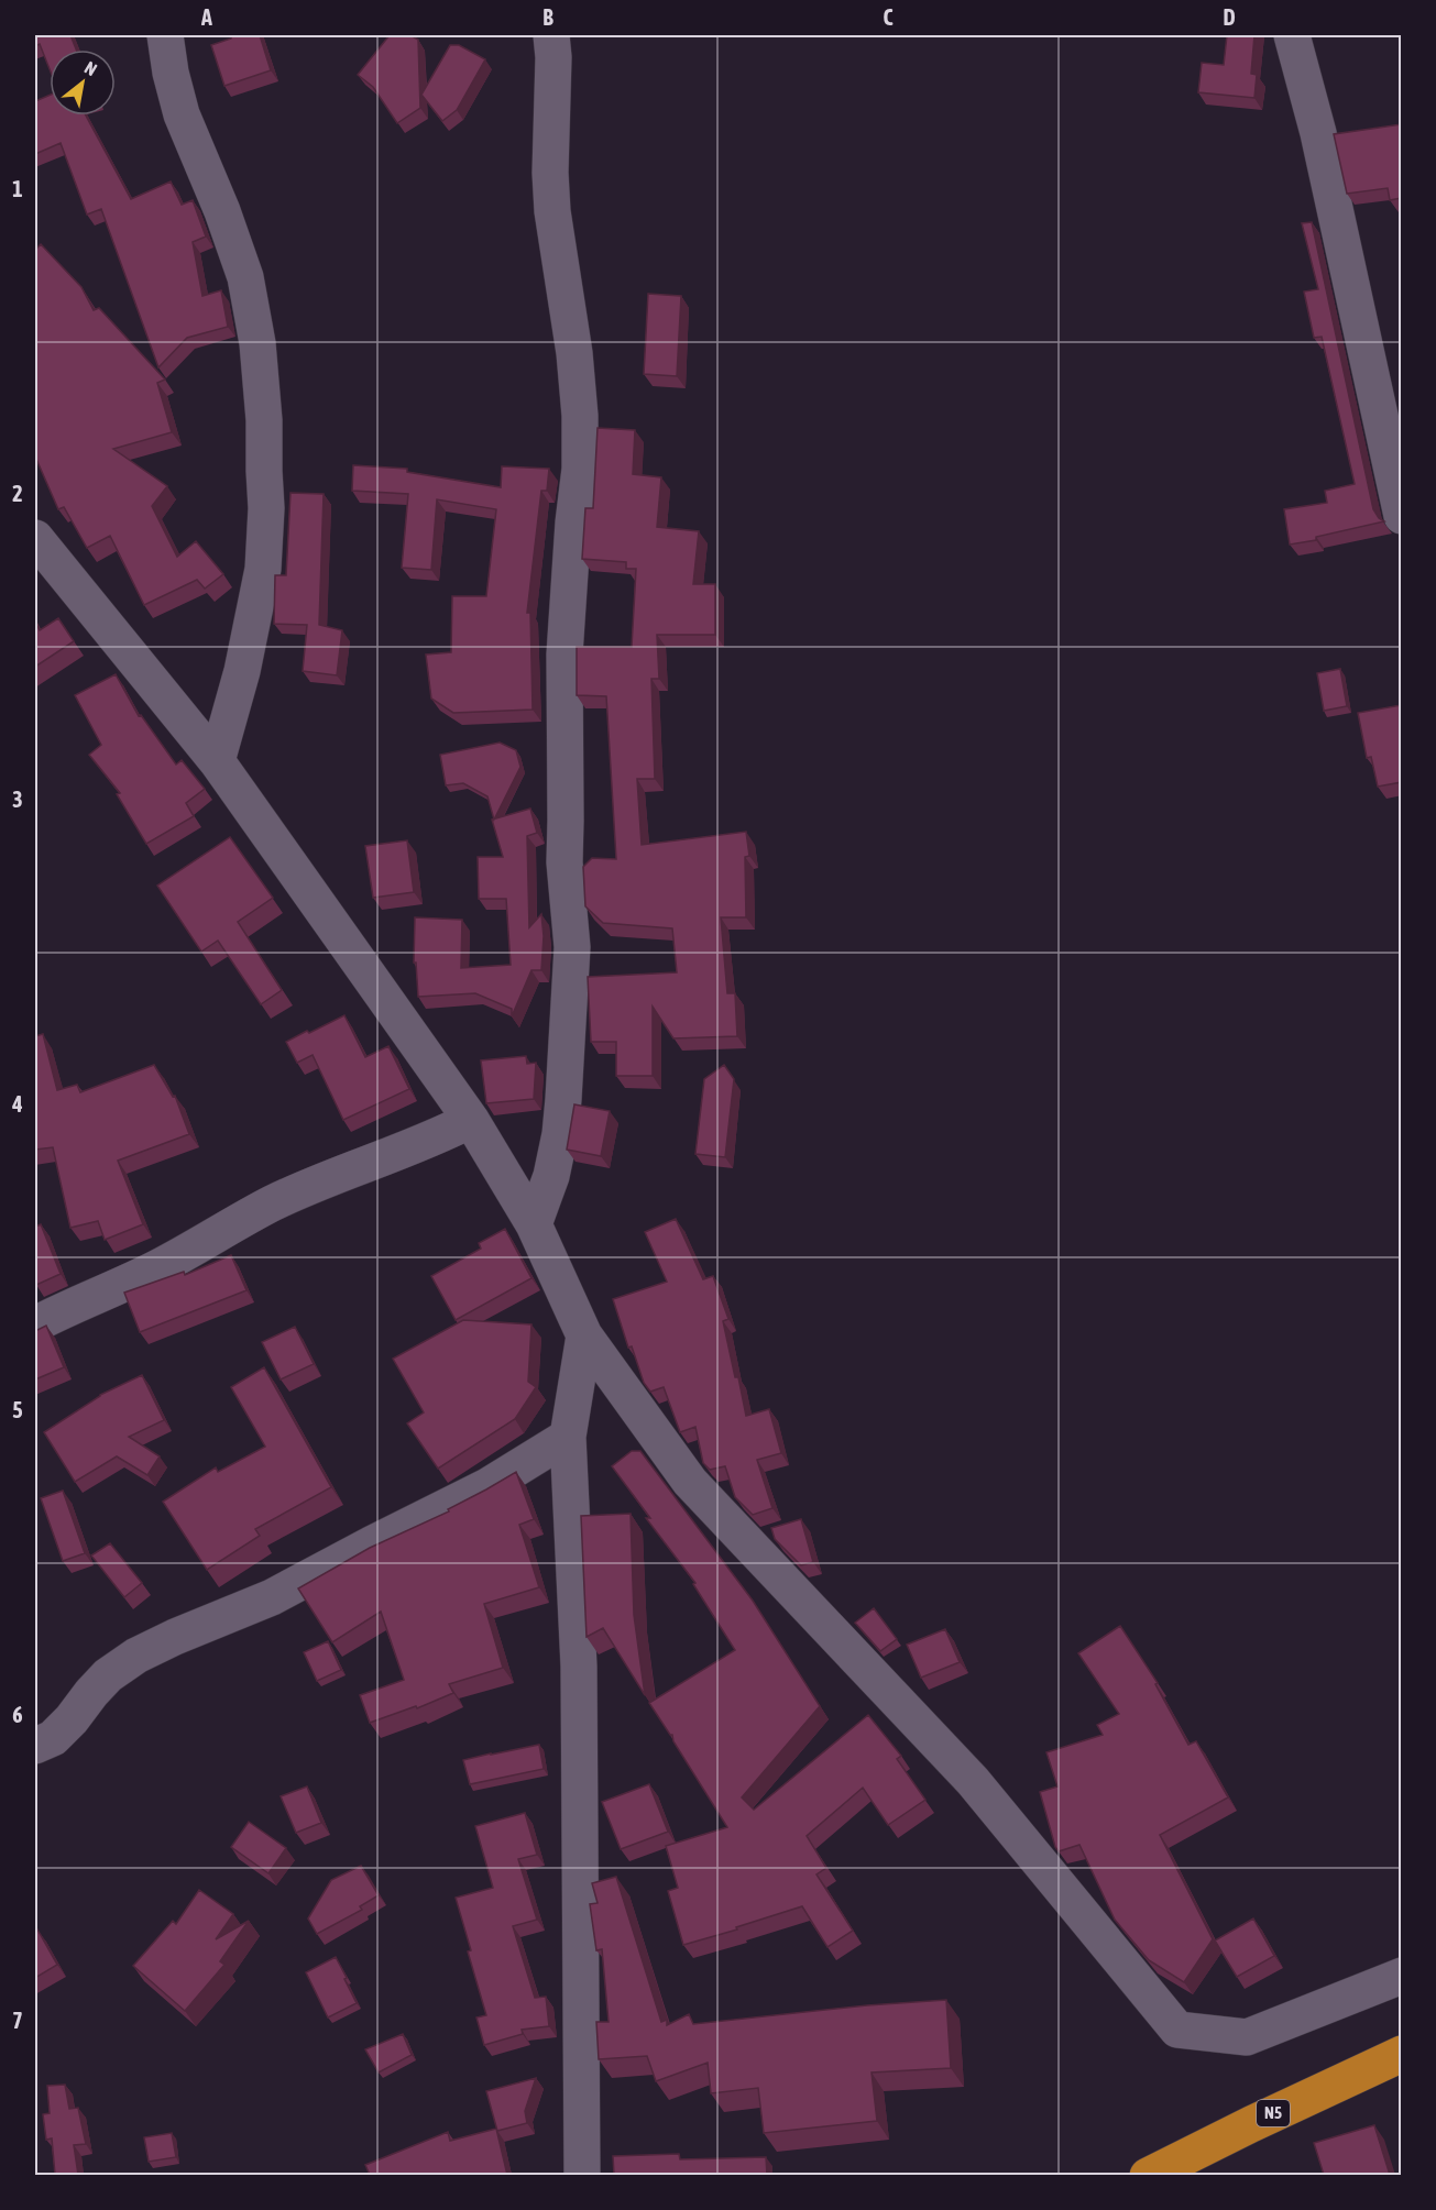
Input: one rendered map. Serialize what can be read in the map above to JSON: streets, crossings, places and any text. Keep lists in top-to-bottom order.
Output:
{
  "streets": {
    "highway": ["N5"]
  },
  "north": "top right",
  "grid": {
    "columns": [
      "A",
      "B",
      "C",
      "D"
    ],
    "rows": [
      "1",
      "2",
      "3",
      "4",
      "5",
      "6",
      "7"
    ]
  }
}
